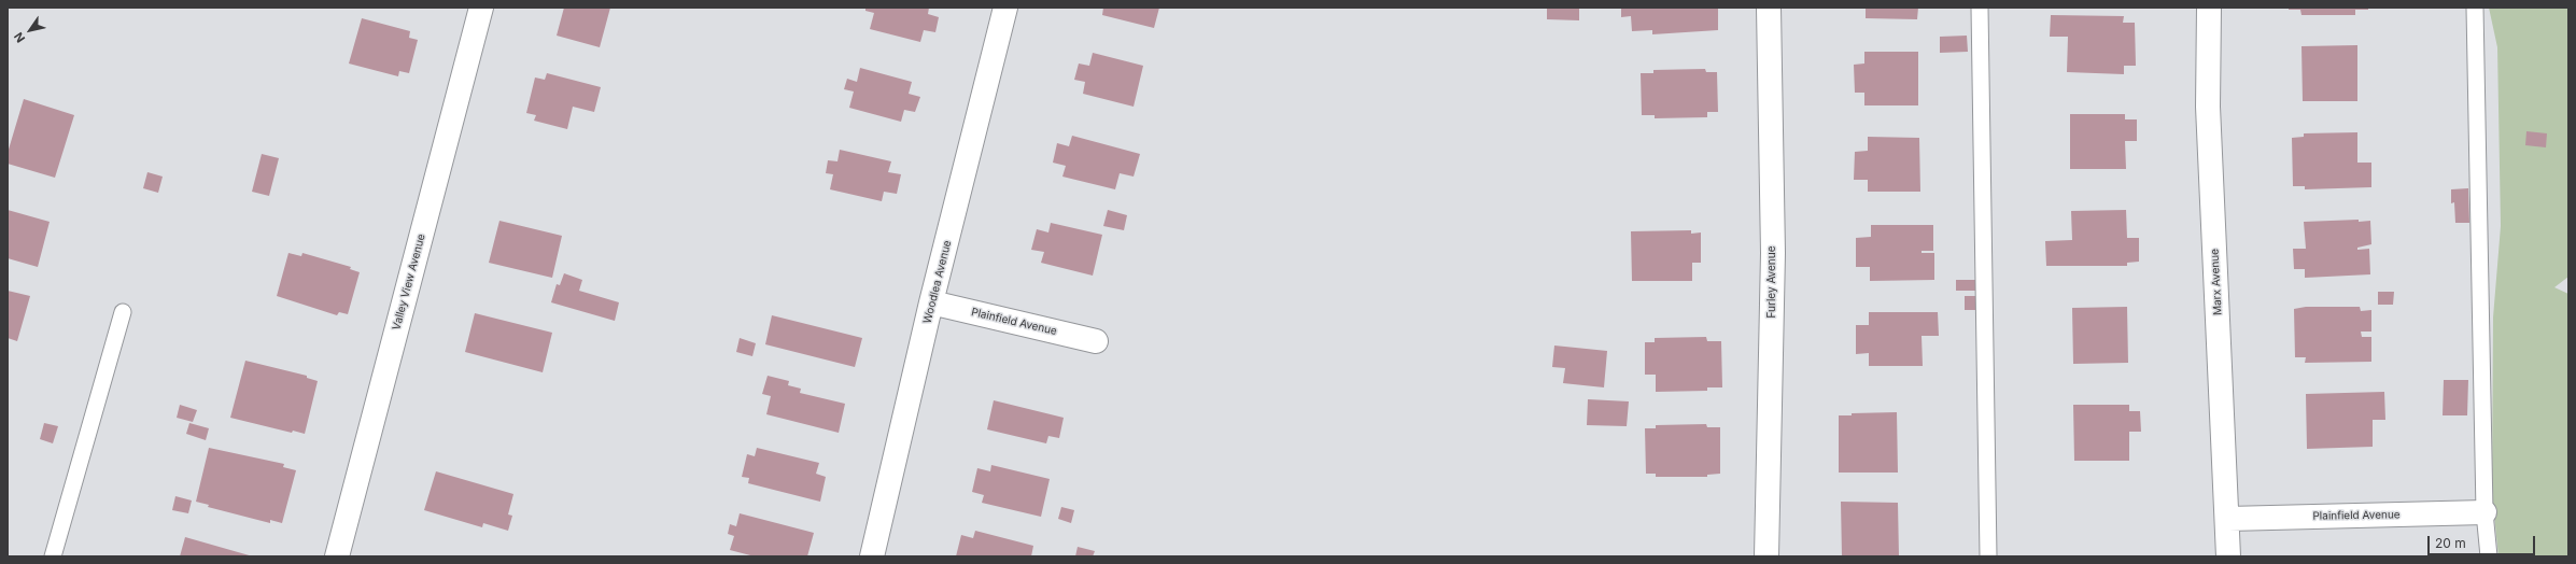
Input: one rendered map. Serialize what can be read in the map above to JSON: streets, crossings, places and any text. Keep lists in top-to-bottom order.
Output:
{
  "streets": {
    "street": [
      "Valley View Avenue",
      "Woodlea Avenue",
      "Furley Avenue",
      "Marx Avenue",
      "Plainfield Avenue"
    ]
  },
  "crossings": [
    ["Woodlea Avenue", "Plainfield Avenue"],
    ["Marx Avenue", "Plainfield Avenue"]
  ],
  "scale_bar": "20 m",
  "north": "bottom left"
}
